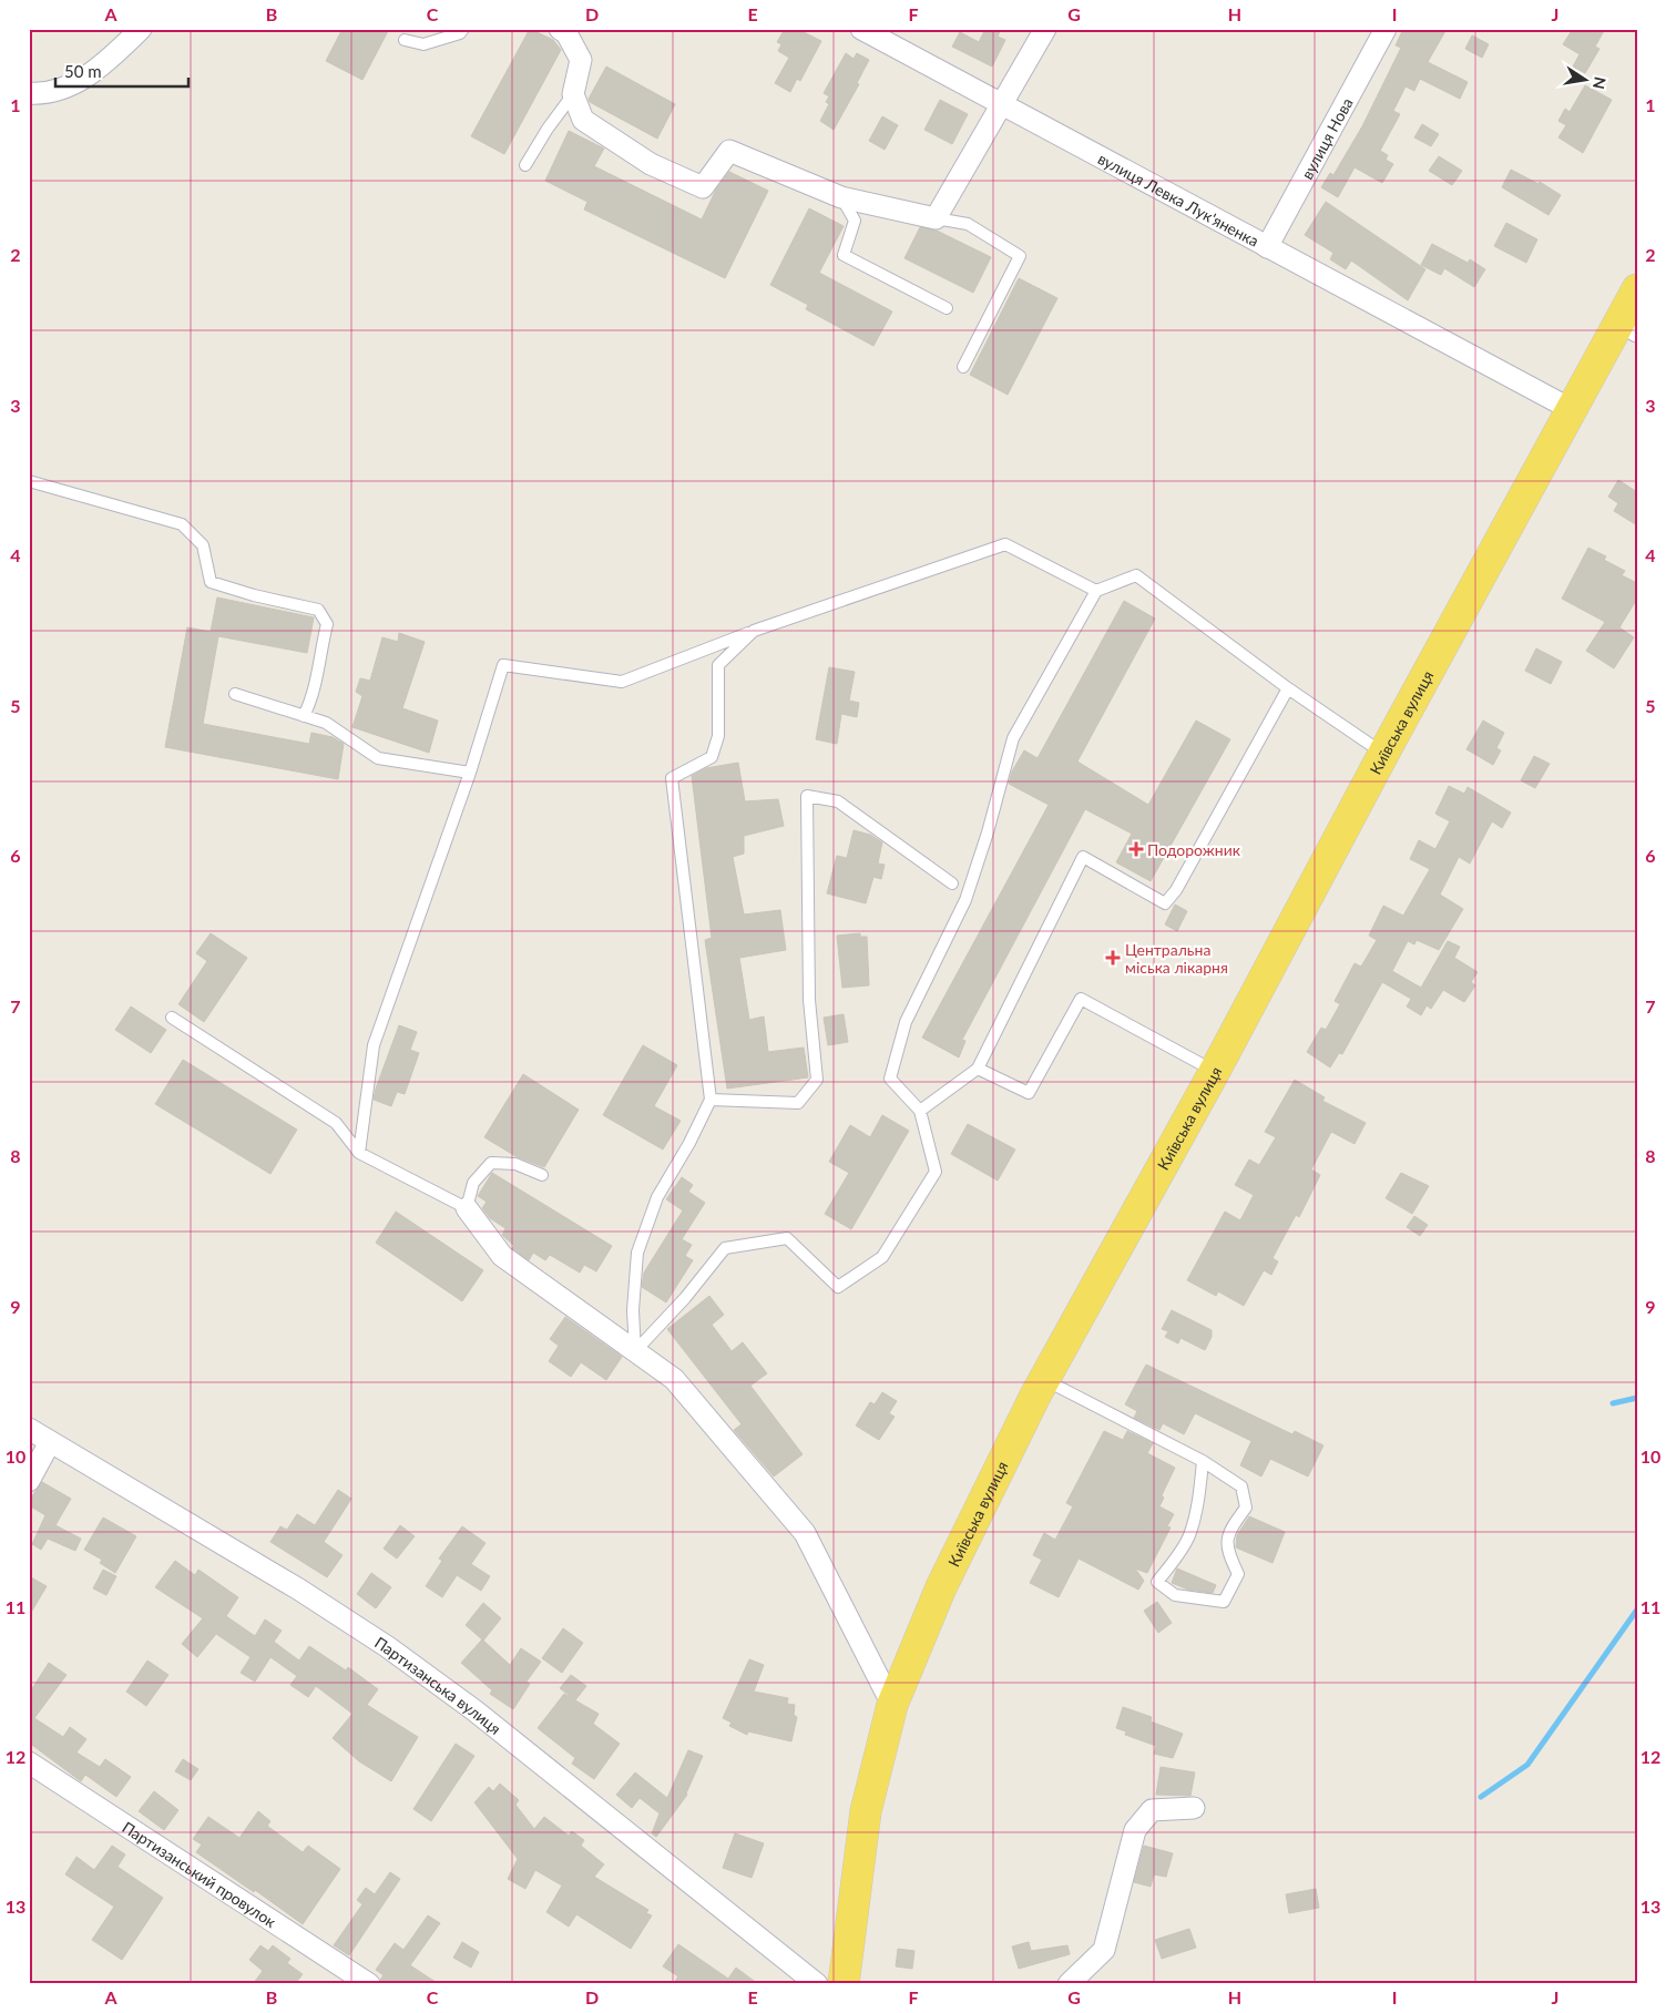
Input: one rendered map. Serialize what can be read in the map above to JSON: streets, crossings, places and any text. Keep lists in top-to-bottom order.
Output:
{
  "streets": {
    "main road": ["Київська вулиця"],
    "street": [
      "вулиця Нова",
      "вулиця Левка Лук'яненка",
      "Партизанська вулиця",
      "Партизанський провулок"
    ]
  },
  "crossings": [
    ["вулиця Нова", "вулиця Левка Лук'яненка"],
    ["вулиця Левка Лук'яненка", "Київська вулиця"]
  ],
  "places": {
    "health": ["Подорожник", "Центральна міська лікарня"]
  },
  "scale_bar": "50 m",
  "north": "right",
  "grid": {
    "columns": [
      "A",
      "B",
      "C",
      "D",
      "E",
      "F",
      "G",
      "H",
      "I",
      "J"
    ],
    "rows": [
      "1",
      "2",
      "3",
      "4",
      "5",
      "6",
      "7",
      "8",
      "9",
      "10",
      "11",
      "12",
      "13"
    ]
  }
}
